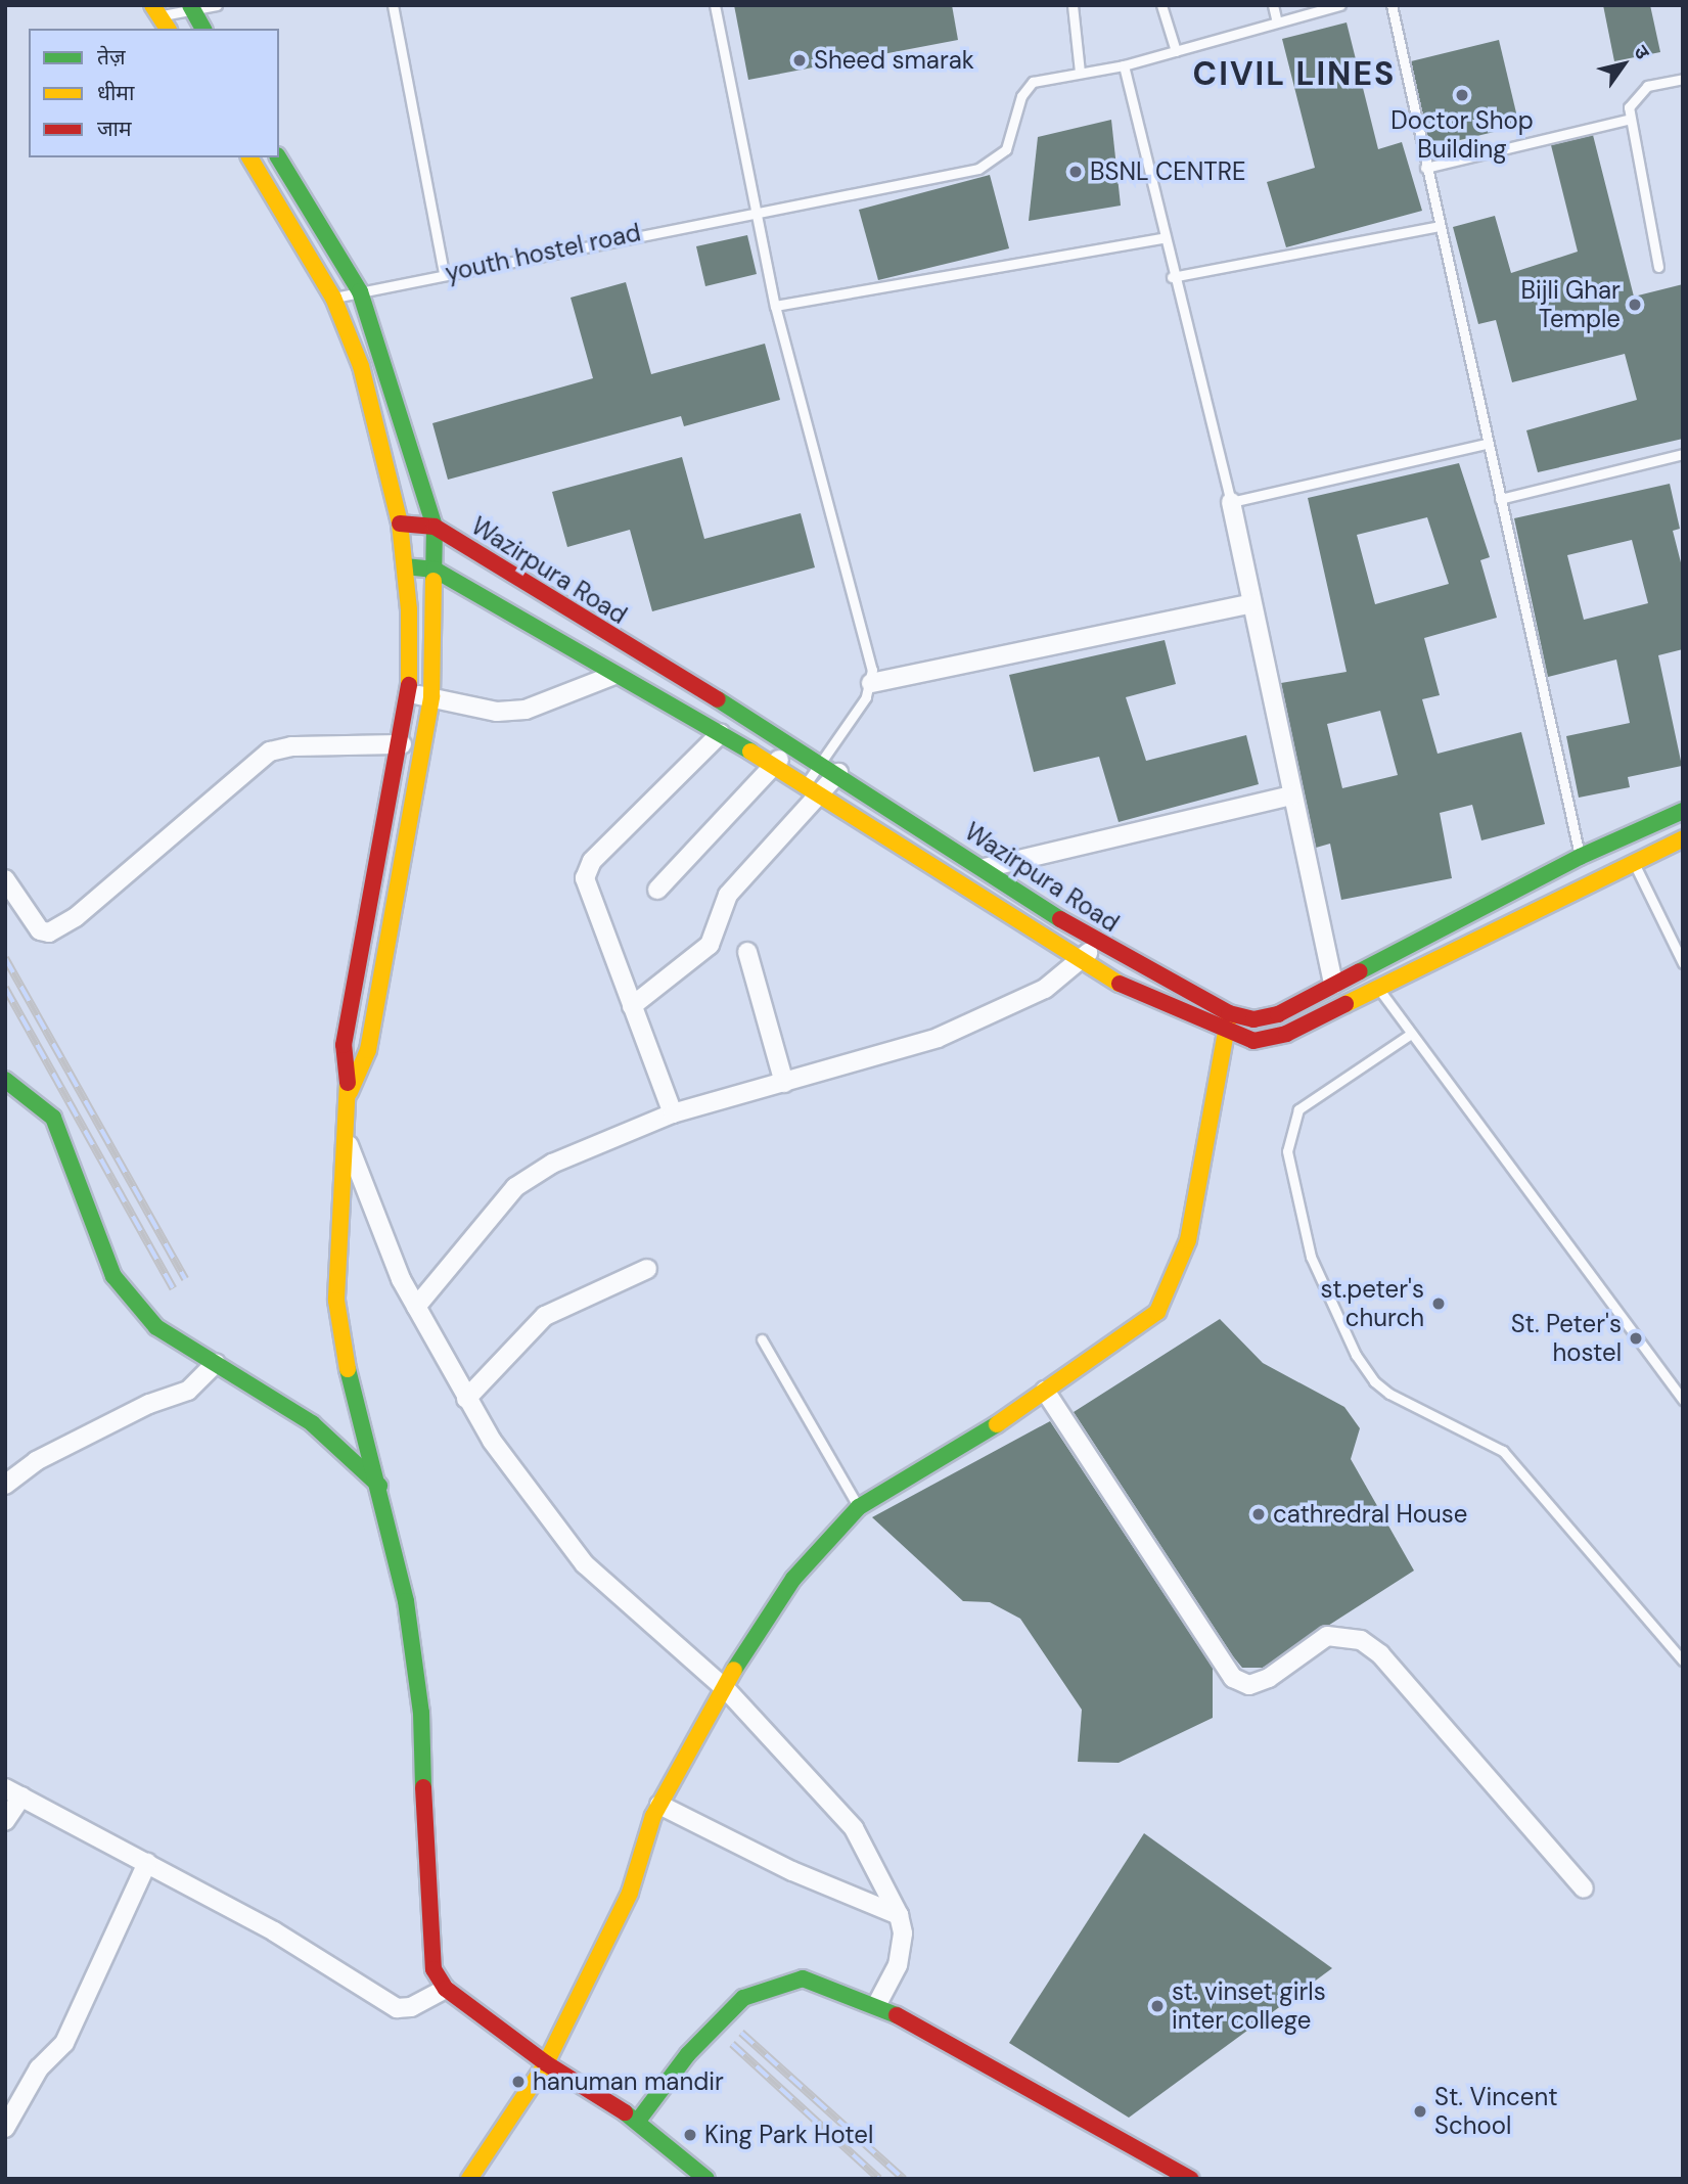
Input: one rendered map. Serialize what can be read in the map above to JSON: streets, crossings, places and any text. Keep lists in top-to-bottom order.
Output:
{
  "streets": {
    "main road": ["Wazirpura Road"],
    "lane": ["youth hostel road"]
  },
  "districts": ["CIVIL LINES"],
  "places": [
    "Sheed smarak",
    "Doctor Shop Building",
    "BSNL CENTRE",
    "Bijli Ghar Temple",
    "st.peter's church",
    "St. Peter's hostel",
    "cathredral House",
    "st. vinset girls inter college",
    "hanuman mandir",
    "St. Vincent School",
    "King Park Hotel"
  ],
  "legend": ["तेज़", "धीमा", "जाम"],
  "north": "top right"
}
